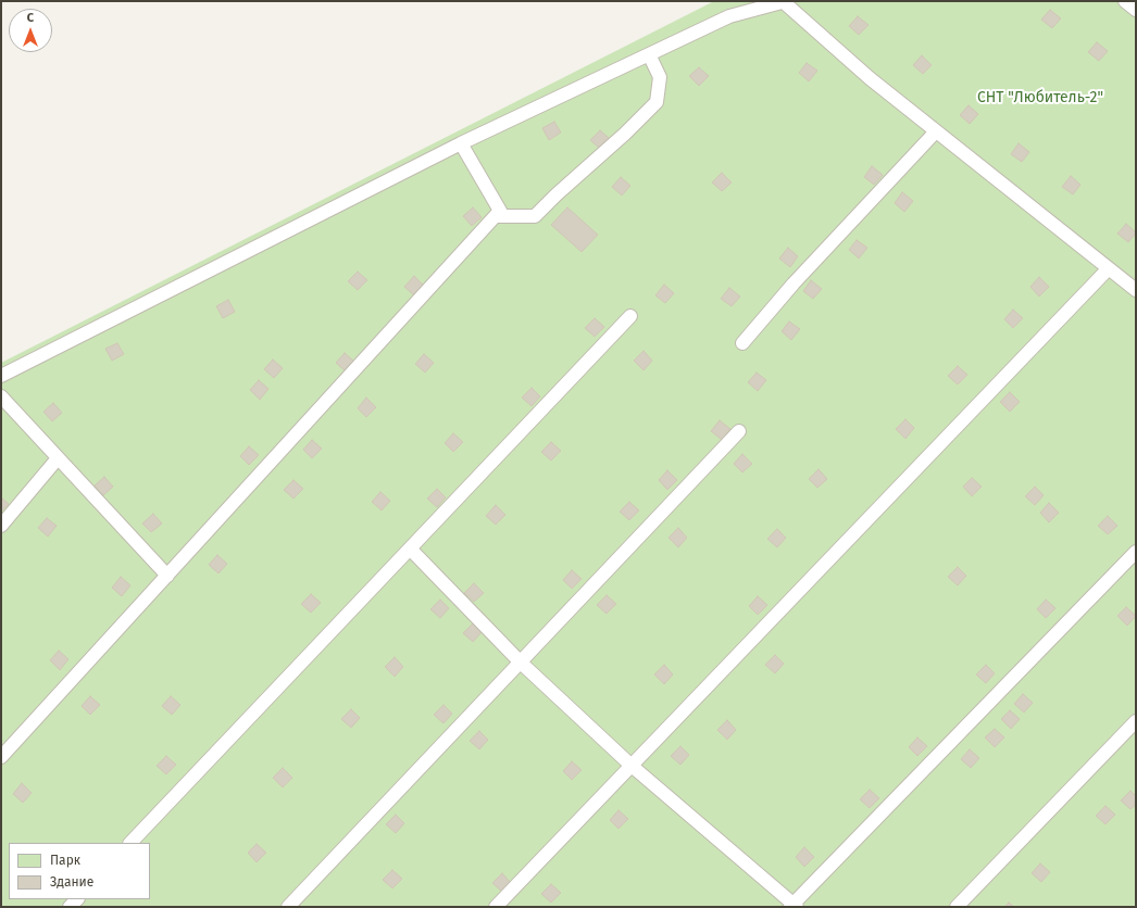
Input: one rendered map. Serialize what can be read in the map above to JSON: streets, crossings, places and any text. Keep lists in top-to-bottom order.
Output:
{
  "parks": ["СНТ \"Любитель-2\""],
  "legend": ["Парк", "Здание"],
  "north": "top"
}
